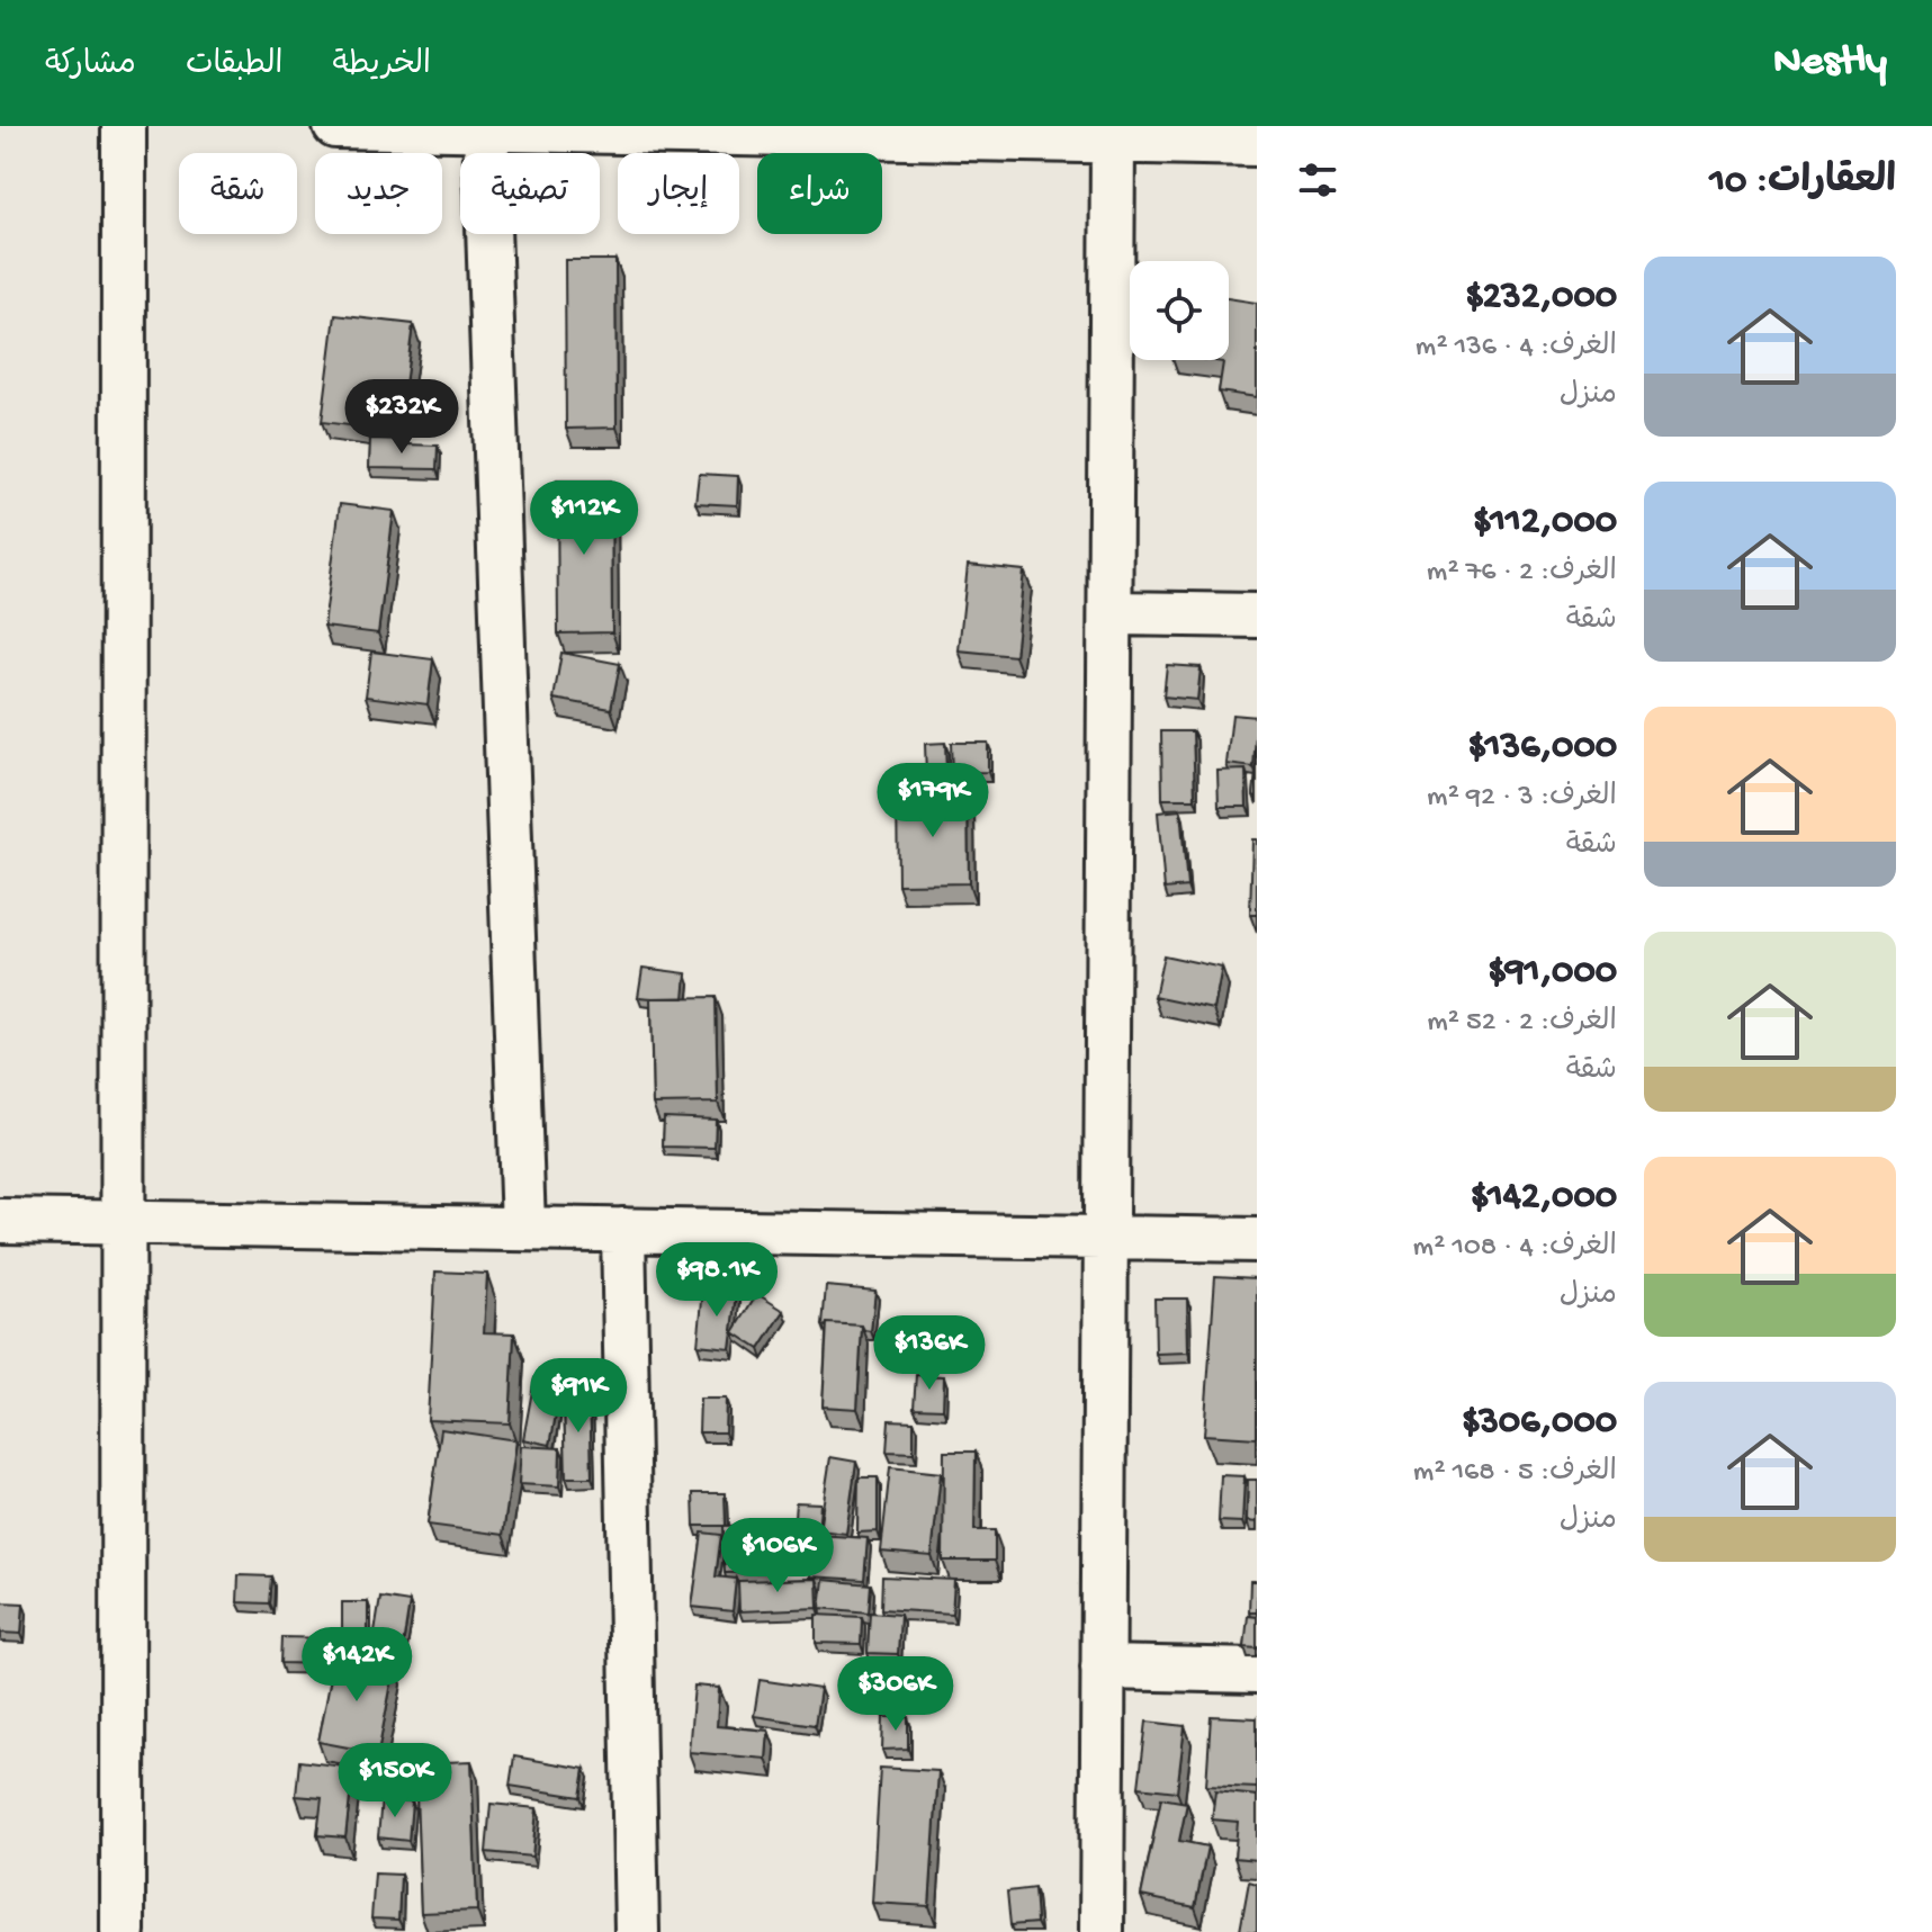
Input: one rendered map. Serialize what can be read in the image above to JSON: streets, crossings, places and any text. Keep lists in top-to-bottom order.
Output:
{
  "page": {
    "header": "Nestly",
    "nav": ["الخريطة", "الطبقات", "مشاركة"],
    "heading": "العقارات: 10",
    "chip": [
      "شراء",
      "إيجار",
      "تصفية",
      "جديد",
      "شقة"
    ],
    "list": [
      {
        "name": "$232,000",
        "note": "الغرف: 4 · 136 m² · منزل"
      },
      {
        "name": "$112,000",
        "note": "الغرف: 2 · 76 m² · شقة"
      },
      {
        "name": "$136,000",
        "note": "الغرف: 3 · 92 m² · شقة"
      },
      {
        "name": "$91,000",
        "note": "الغرف: 2 · 52 m² · شقة"
      },
      {
        "name": "$142,000",
        "note": "الغرف: 4 · 108 m² · منزل"
      },
      {
        "name": "$306,000",
        "note": "الغرف: 5 · 168 m² · منزل"
      }
    ],
    "price": [
      "$232K",
      "$112K",
      "$179K",
      "$98.1K",
      "$136K",
      "$91K",
      "$106K",
      "$142K",
      "$306K",
      "$150K"
    ]
  }
}
